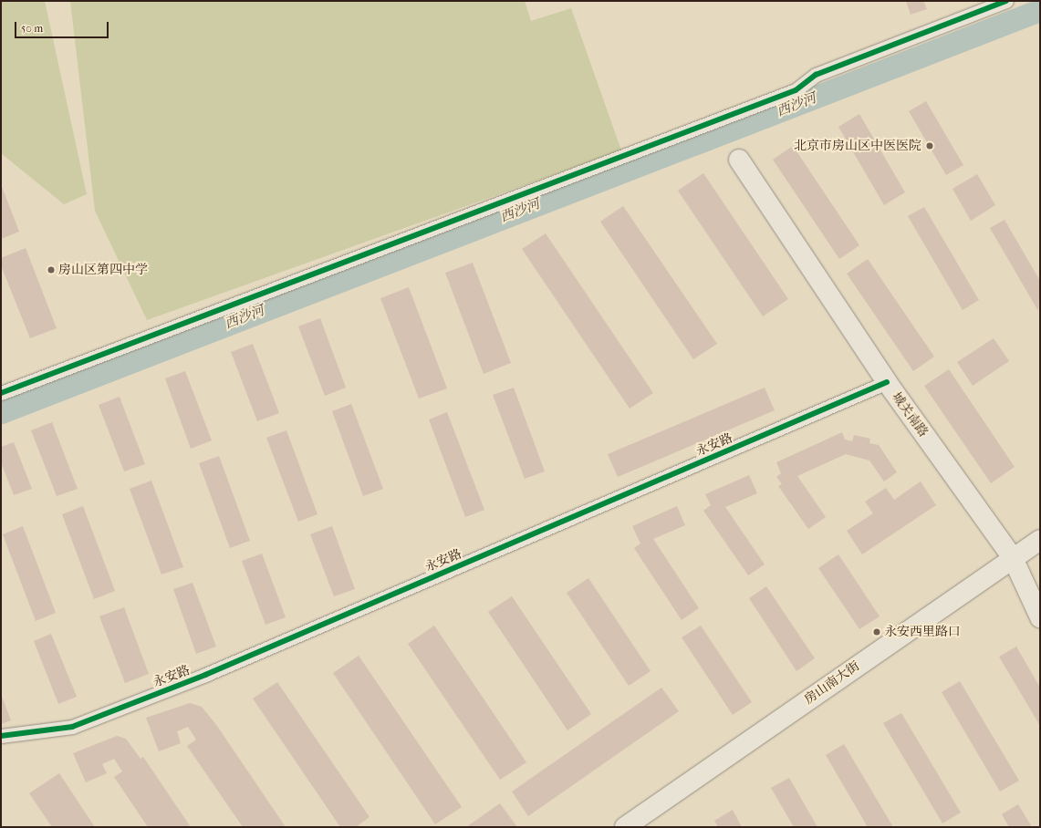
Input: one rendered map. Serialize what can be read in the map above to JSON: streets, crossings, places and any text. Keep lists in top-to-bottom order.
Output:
{
  "streets": {
    "street": ["城关南路", "永安路", "房山南大街"]
  },
  "crossings": [
    ["城关南路", "永安路"],
    ["城关南路", "房山南大街"]
  ],
  "water": ["西沙河"],
  "places": ["北京市房山区中医医院", "房山区第四中学", "永安西里路口"],
  "scale_bar": "50 m"
}
